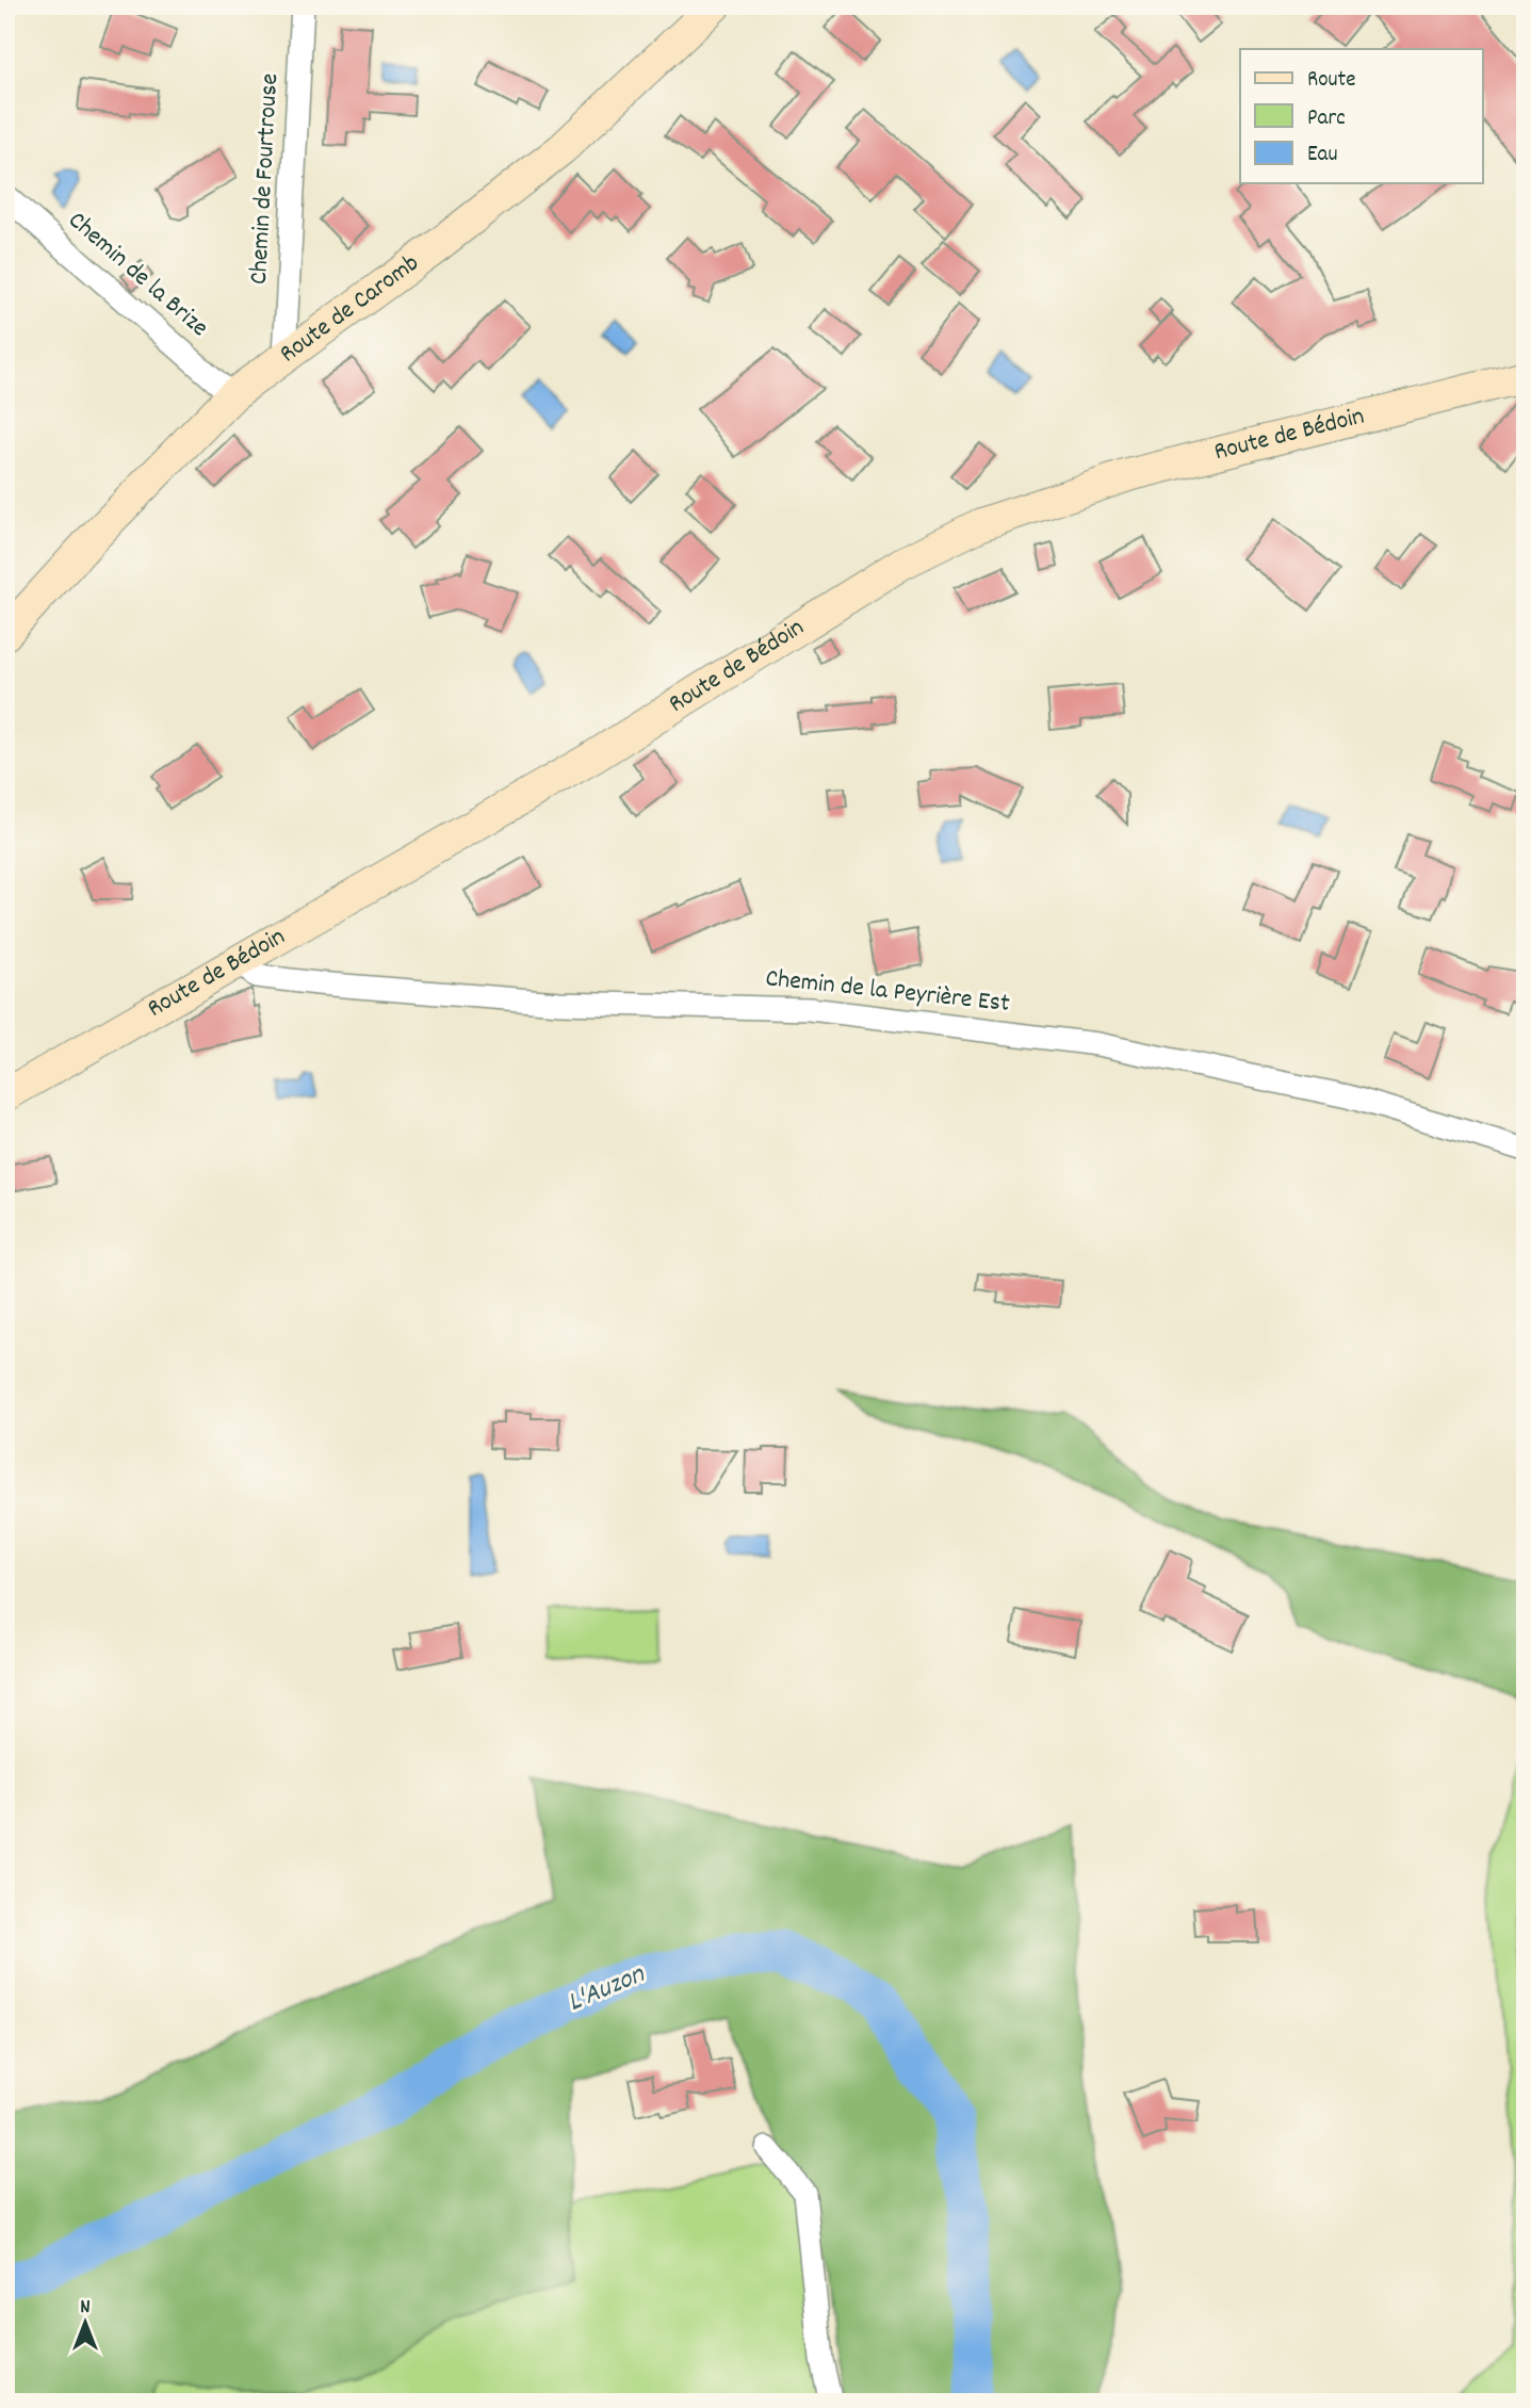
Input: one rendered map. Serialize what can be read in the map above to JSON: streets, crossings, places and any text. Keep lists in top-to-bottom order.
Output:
{
  "streets": {
    "main road": ["Route de Caromb", "Route de Bédoin"],
    "street": ["Chemin de Fourtrouse", "Chemin de la Brize", "Chemin de la Peyrière Est"]
  },
  "crossings": [
    ["Chemin de Fourtrouse", "Route de Caromb"],
    ["Chemin de la Brize", "Route de Caromb"],
    ["Route de Bédoin", "Chemin de la Peyrière Est"]
  ],
  "water": ["L'Auzon"],
  "legend": ["Route", "Parc", "Eau"],
  "north": "top"
}
